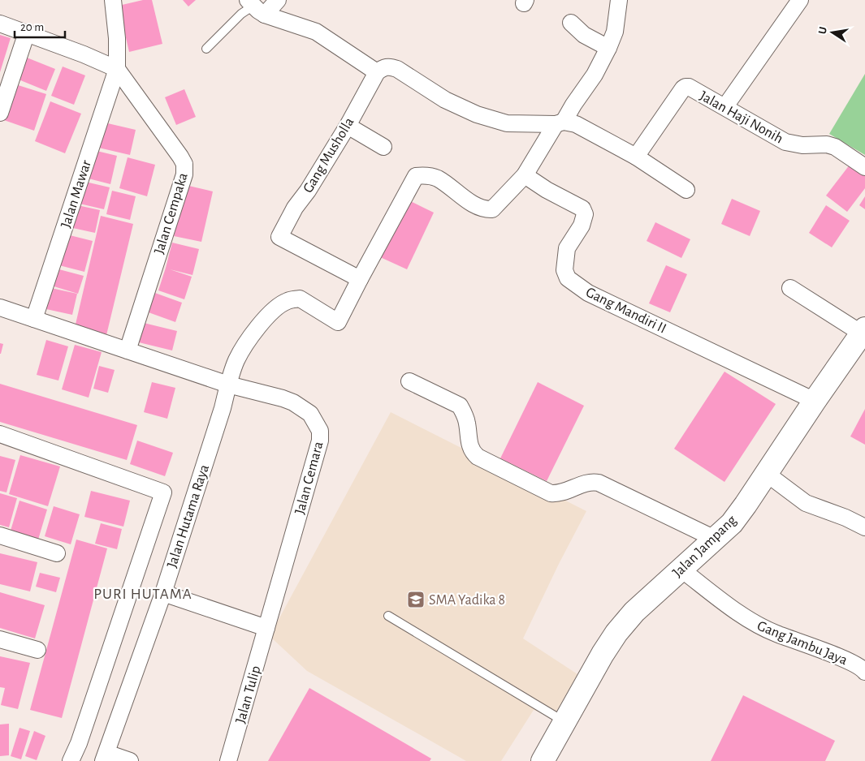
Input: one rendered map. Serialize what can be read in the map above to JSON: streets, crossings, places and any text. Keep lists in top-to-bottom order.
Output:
{
  "streets": {
    "street": [
      "Jalan Haji Nonih",
      "Gang Musholla",
      "Jalan Mawar",
      "Jalan Cempaka",
      "Gang Mandiri II",
      "Jalan Cemara",
      "Jalan Hutama Raya",
      "Jalan Jampang",
      "Gang Jambu Jaya",
      "Jalan Tulip"
    ]
  },
  "crossings": [
    ["Gang Musholla", "Jalan Hutama Raya"],
    ["Jalan Mawar", "Jalan Cempaka"],
    ["Jalan Mawar", "Jalan Cemara"],
    ["Jalan Cempaka", "Jalan Cemara"],
    ["Gang Mandiri II", "Jalan Jampang"],
    ["Jalan Cemara", "Jalan Hutama Raya"],
    ["Jalan Cemara", "Jalan Tulip"],
    ["Jalan Jampang", "Gang Jambu Jaya"]
  ],
  "districts": ["PURI HUTAMA"],
  "places": {
    "school or university": ["SMA Yadika 8"]
  },
  "scale_bar": "20 m",
  "north": "left"
}
